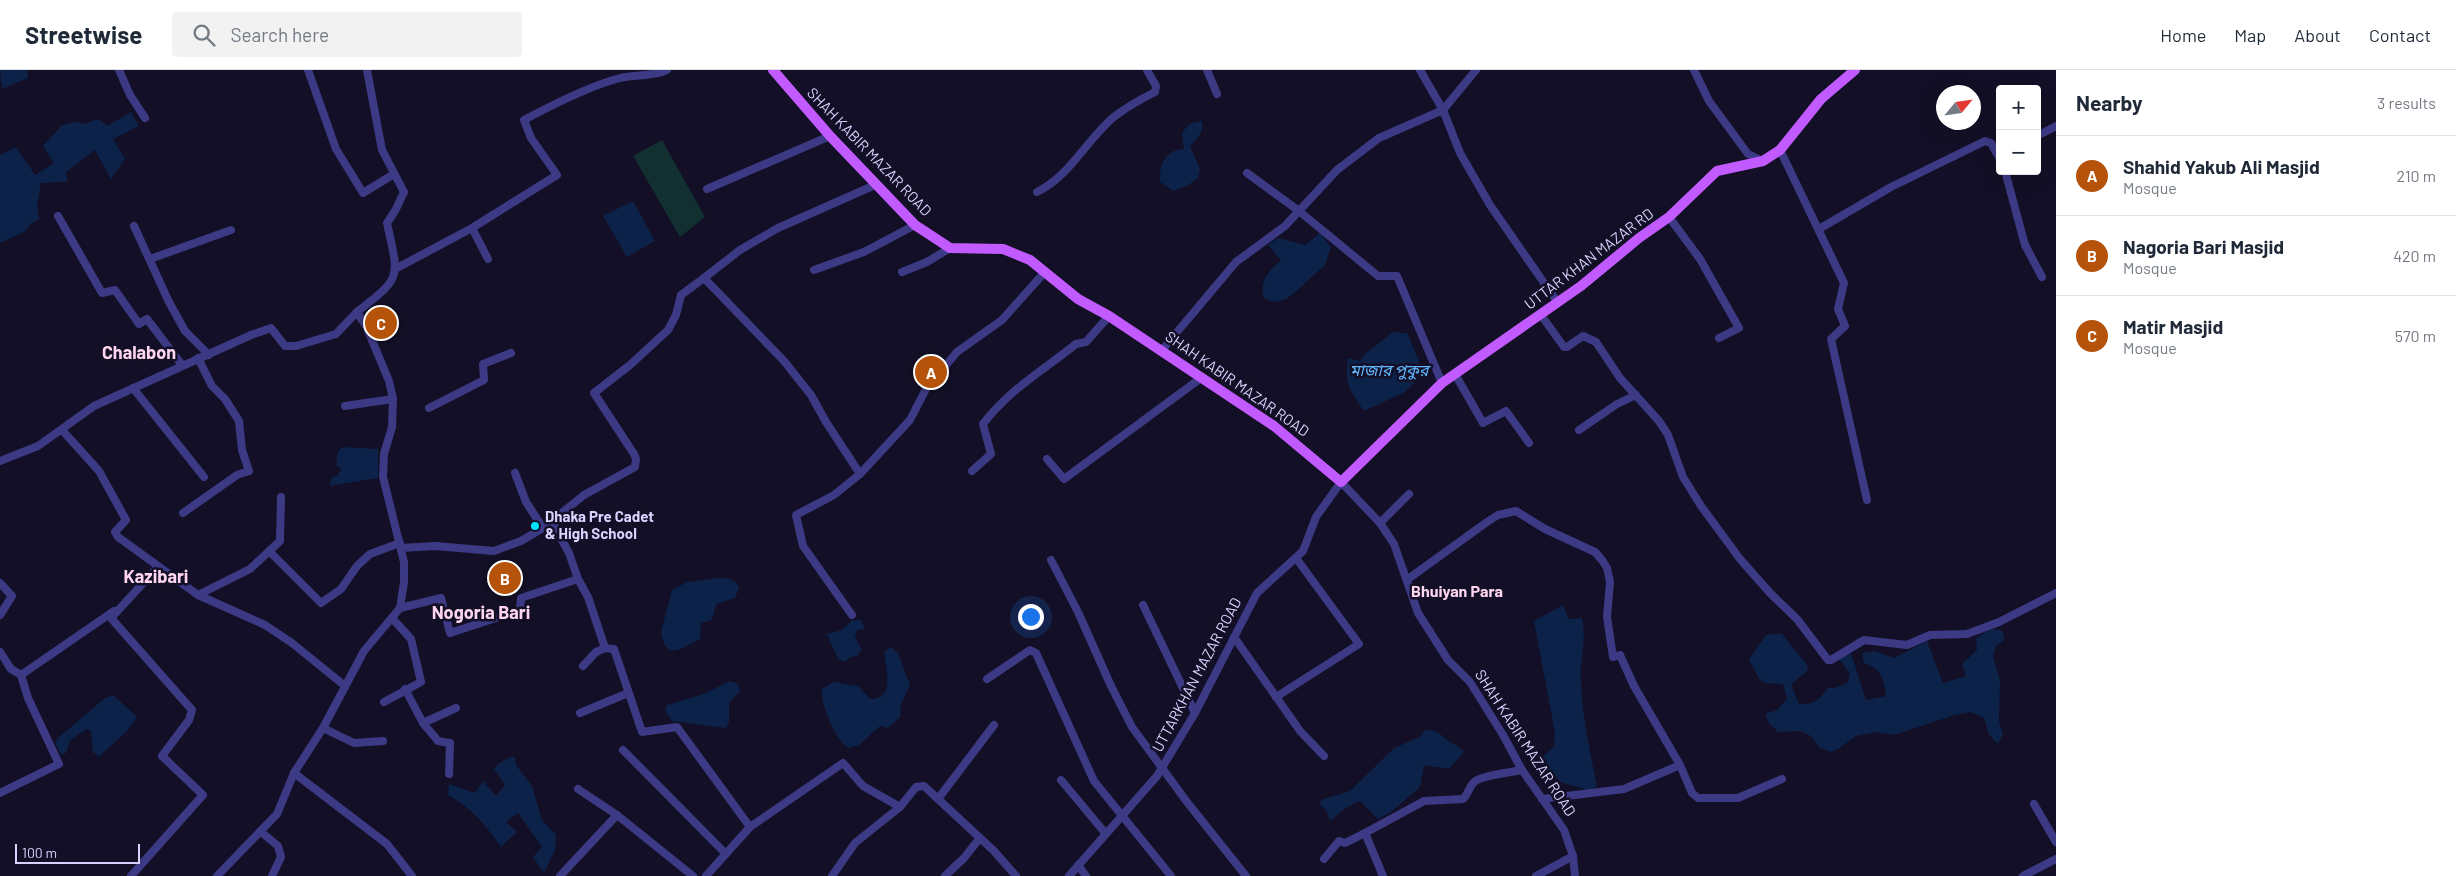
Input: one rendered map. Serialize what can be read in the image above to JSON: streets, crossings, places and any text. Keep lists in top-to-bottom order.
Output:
{
  "streets": {
    "main road": ["SHAH KABIR MAZAR ROAD", "UTTAR KHAN MAZAR RD"],
    "street": ["UTTARKHAN MAZAR ROAD"]
  },
  "crossings": [
    ["SHAH KABIR MAZAR ROAD", "UTTAR KHAN MAZAR RD"],
    ["SHAH KABIR MAZAR ROAD", "UTTARKHAN MAZAR ROAD"],
    ["UTTAR KHAN MAZAR RD", "UTTARKHAN MAZAR ROAD"]
  ],
  "districts": [
    "Chalabon",
    "Kazibari",
    "Bhuiyan Para",
    "Nogoria Bari"
  ],
  "water": ["মাজার পুকুর"],
  "places": ["Dhaka Pre Cadet & High School"],
  "scale_bar": "100 m",
  "north": "top right",
  "page": {
    "header": "Streetwise",
    "search": "Search here",
    "nav": [
      "Home",
      "Map",
      "About",
      "Contact"
    ],
    "heading": ["Nearby", "3 results"],
    "map_buttons": ["+", "−"],
    "list": [
      {
        "mark": "A",
        "name": "Shahid Yakub Ali Masjid",
        "note": "Mosque",
        "value": "210 m"
      },
      {
        "mark": "B",
        "name": "Nagoria Bari Masjid",
        "note": "Mosque",
        "value": "420 m"
      },
      {
        "mark": "C",
        "name": "Matir Masjid",
        "note": "Mosque",
        "value": "570 m"
      }
    ],
    "pins": ["C", "A", "B"],
    "scale": "100 m"
  }
}
